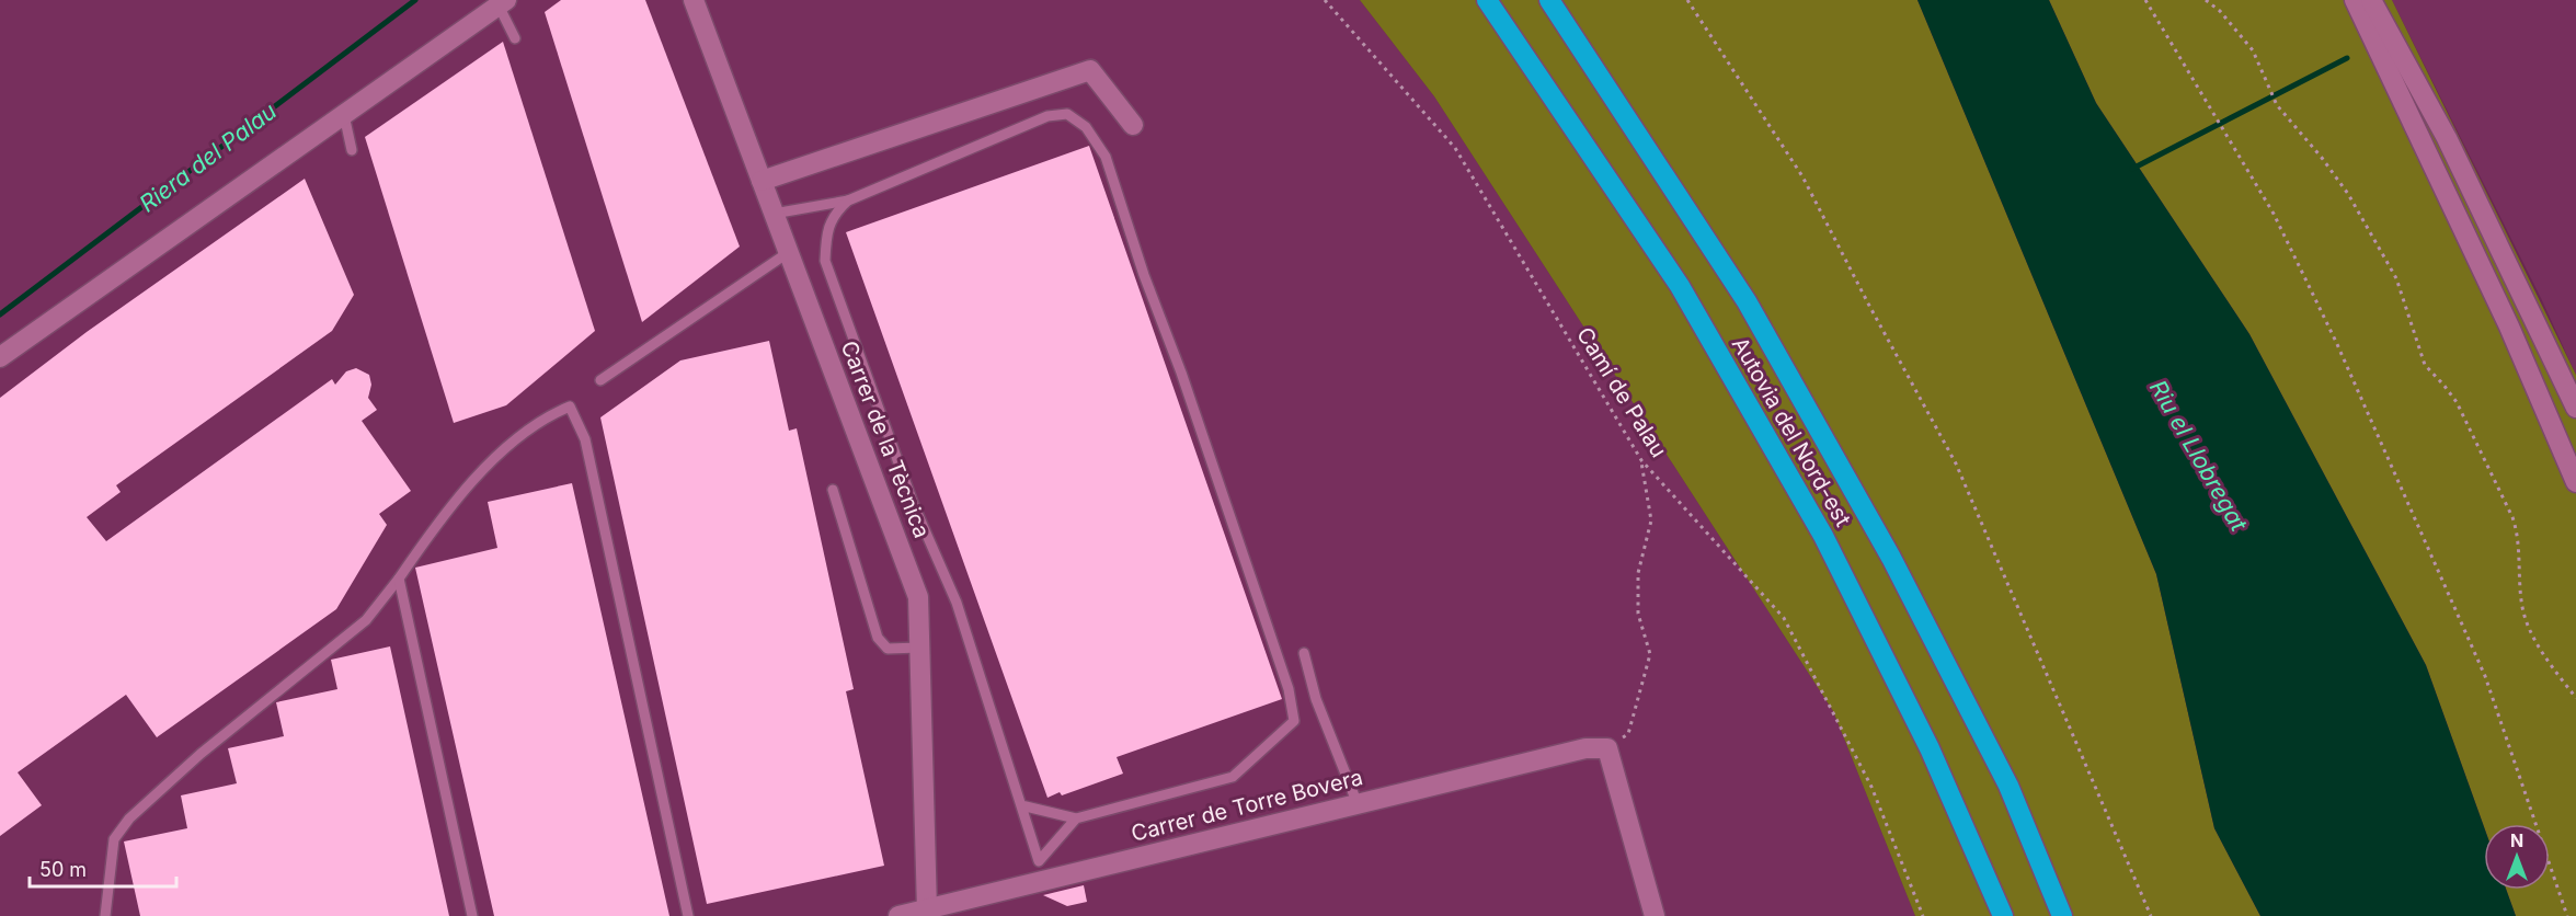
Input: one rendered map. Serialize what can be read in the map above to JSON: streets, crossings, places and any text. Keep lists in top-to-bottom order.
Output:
{
  "streets": {
    "highway": ["Autovia del Nord-est"],
    "street": ["Carrer de la Tècnica", "Carrer de Torre Bovera"],
    "path": ["Camí de Palau"]
  },
  "crossings": [
    ["Carrer de la Tècnica", "Carrer de Torre Bovera"]
  ],
  "water": ["Riera del Palau", "Riu el Llobregat"],
  "scale_bar": "50 m",
  "north": "top"
}
